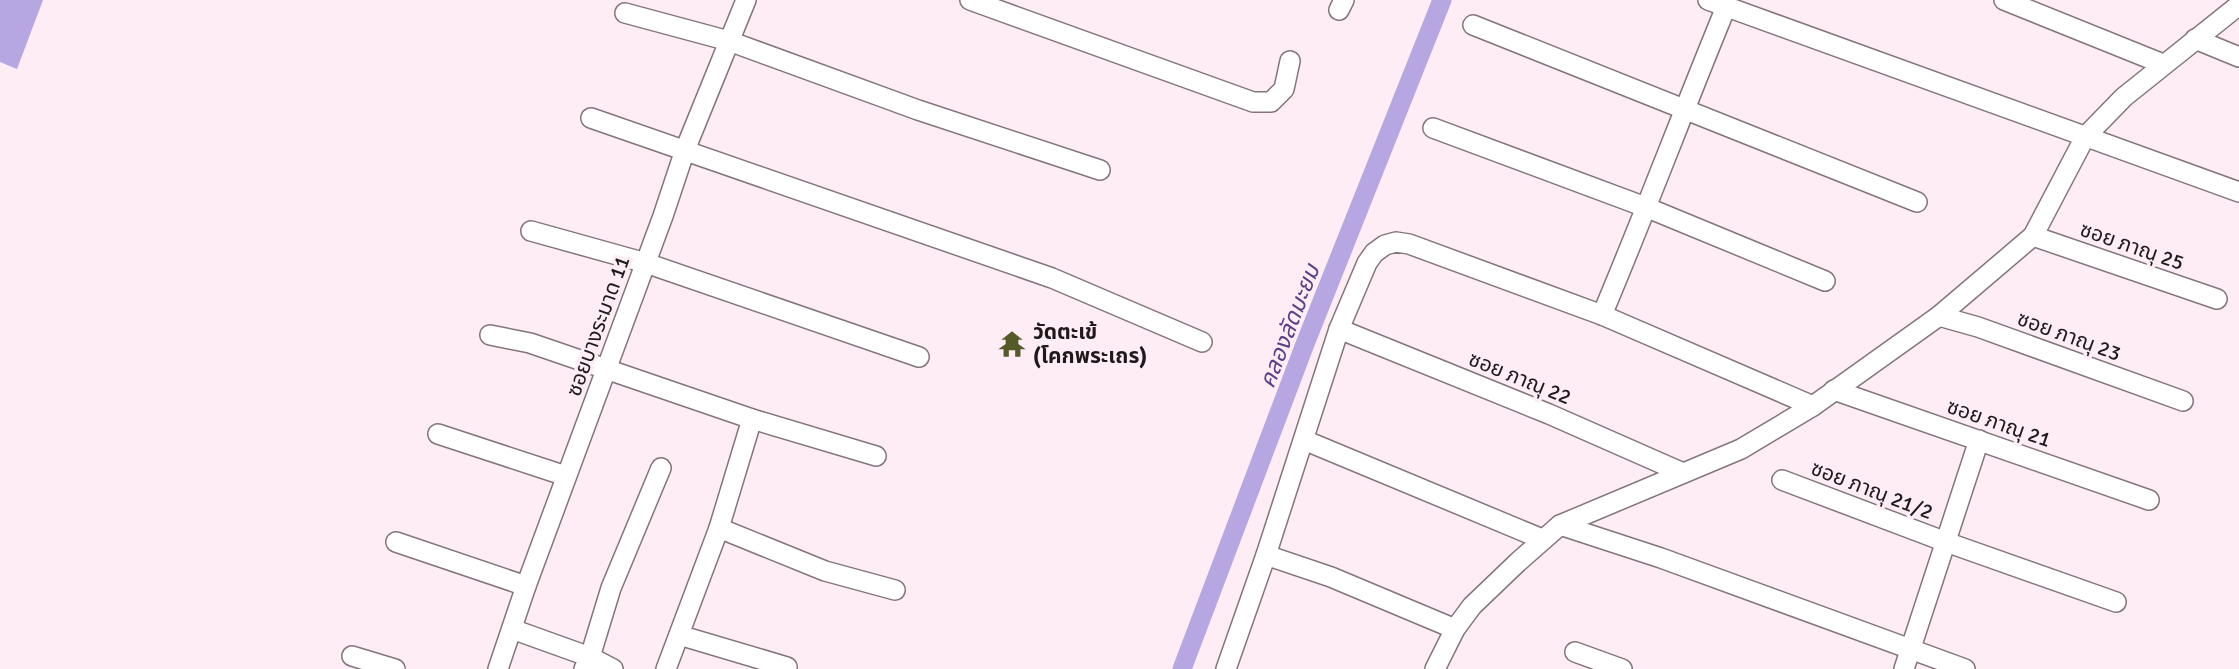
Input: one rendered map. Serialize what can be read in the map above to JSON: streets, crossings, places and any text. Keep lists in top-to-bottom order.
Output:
{
  "streets": {
    "street": [
      "ซอย ภาณุ 25",
      "ซอยบางระมาด 11",
      "ซอย ภาณุ 23",
      "ซอย ภาณุ 22",
      "ซอย ภาณุ 21",
      "ซอย ภาณุ 21/2"
    ]
  },
  "water": ["คลองลัดมะยม"],
  "places": {
    "temple": ["วัดตะเข้ (โคกพระเถร)"]
  }
}
